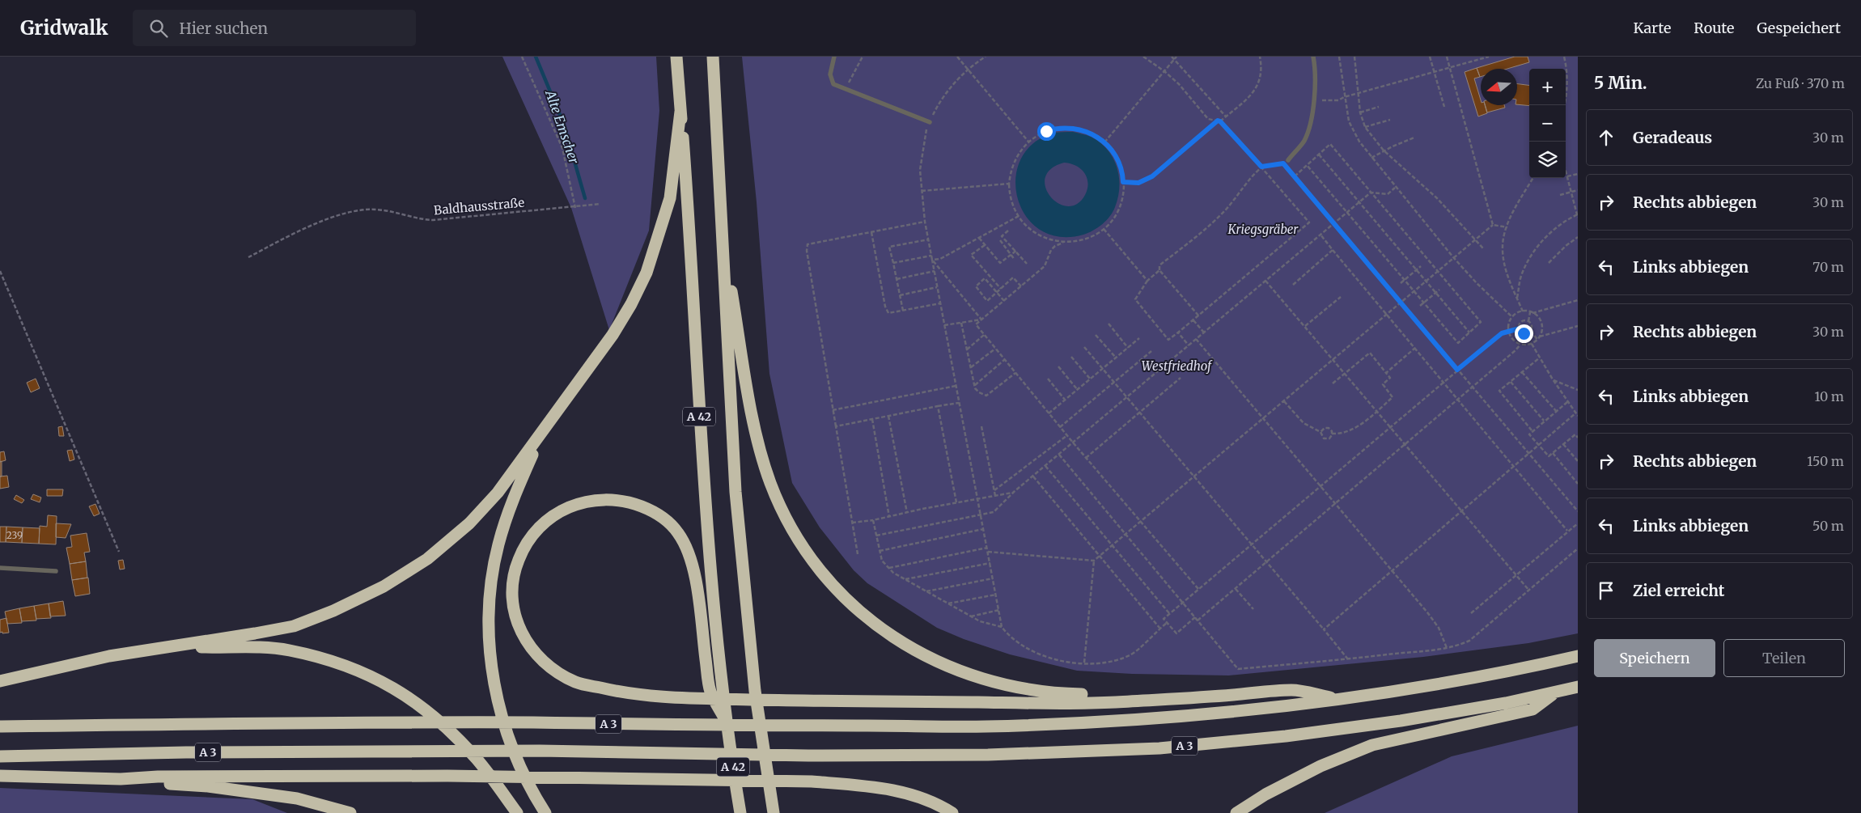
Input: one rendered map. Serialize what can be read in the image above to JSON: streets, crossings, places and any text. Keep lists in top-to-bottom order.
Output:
{
  "streets": {
    "highway": ["A 42", "A 3"],
    "path": ["Baldhausstraße"]
  },
  "water": ["Alte Emscher"],
  "parks": ["Kriegsgräber", "Westfriedhof"],
  "house_numbers": ["239"],
  "north": "left",
  "page": {
    "header": "Gridwalk",
    "search": "Hier suchen",
    "nav": ["Karte", "Route", "Gespeichert"],
    "heading": ["5 Min.", "Zu Fuß · 370 m"],
    "map_buttons": ["+", "−"],
    "list": [
      ["Geradeaus", "30 m"],
      ["Rechts abbiegen", "30 m"],
      ["Links abbiegen", "70 m"],
      ["Rechts abbiegen", "30 m"],
      ["Links abbiegen", "10 m"],
      ["Rechts abbiegen", "150 m"],
      ["Links abbiegen", "50 m"],
      "Ziel erreicht"
    ],
    "buttons": ["Speichern", "Teilen"]
  }
}
